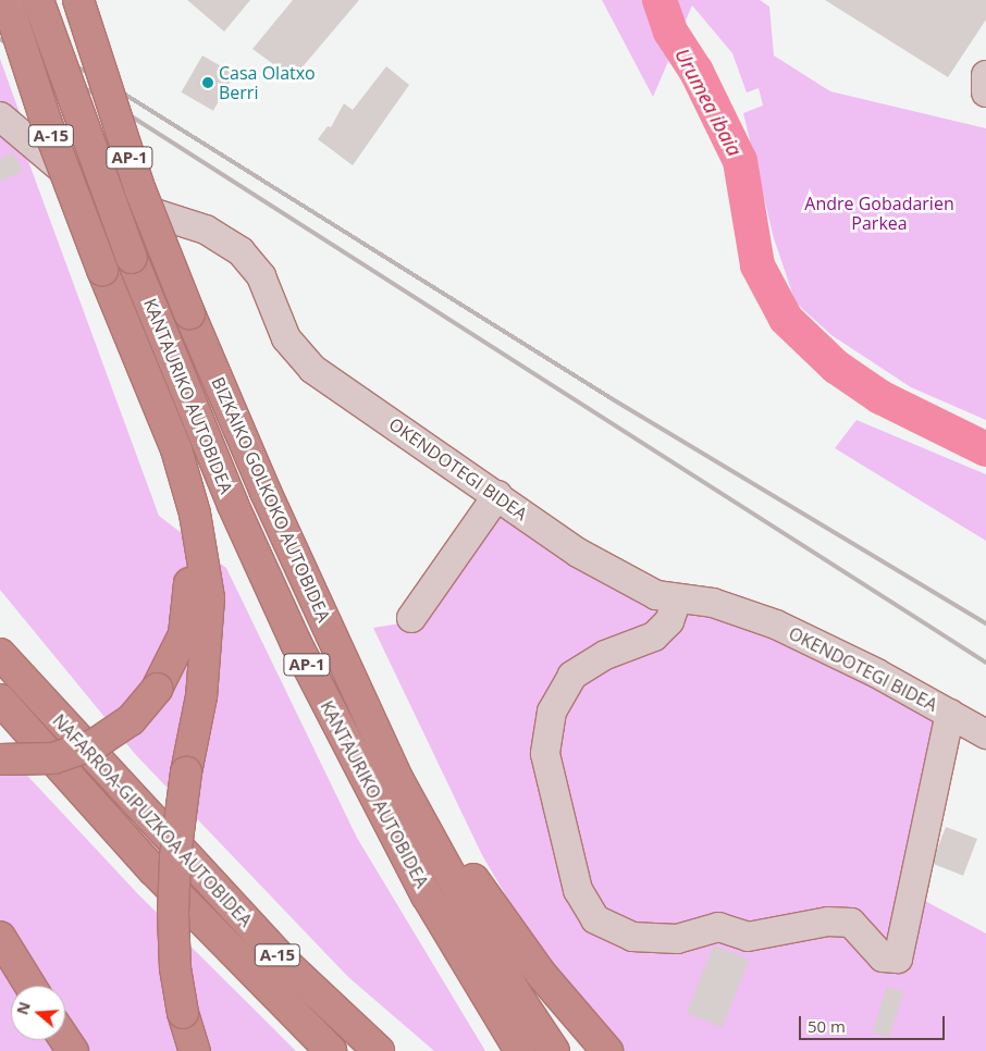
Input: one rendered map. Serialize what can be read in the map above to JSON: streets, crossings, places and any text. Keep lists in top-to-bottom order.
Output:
{
  "streets": {
    "highway": [
      "A-15",
      "AP-1",
      "KANTAURIKO AUTOBIDEA",
      "BIZKAIKO GOLKOKO AUTOBIDEA",
      "NAFARROA-GIPUZKOA AUTOBIDEA"
    ],
    "street": ["OKENDOTEGI BIDEA"]
  },
  "crossings": [
    ["KANTAURIKO AUTOBIDEA", "BIZKAIKO GOLKOKO AUTOBIDEA"]
  ],
  "water": ["Urumea ibaia"],
  "parks": ["Andre Gobadarien Parkea"],
  "places": ["Casa Olatxo Berri"],
  "scale_bar": "50 m",
  "north": "left"
}
